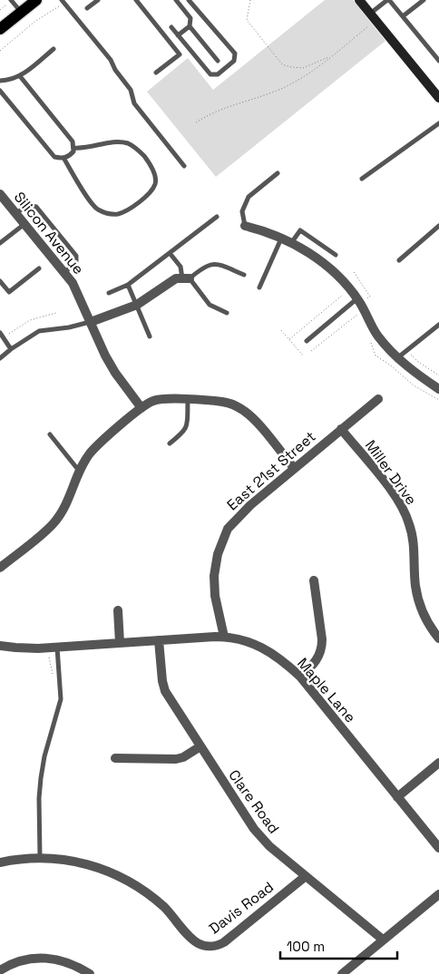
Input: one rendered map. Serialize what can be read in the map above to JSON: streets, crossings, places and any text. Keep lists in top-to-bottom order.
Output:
{
  "streets": {
    "street": [
      "Silicon Avenue",
      "East 21st Street",
      "Miller Drive",
      "Maple Lane",
      "Clare Road",
      "Davis Road"
    ]
  },
  "crossings": [
    ["East 21st Street", "Miller Drive"],
    ["East 21st Street", "Maple Lane"],
    ["Maple Lane", "Clare Road"],
    ["Clare Road", "Davis Road"]
  ],
  "scale_bar": "100 m"
}
